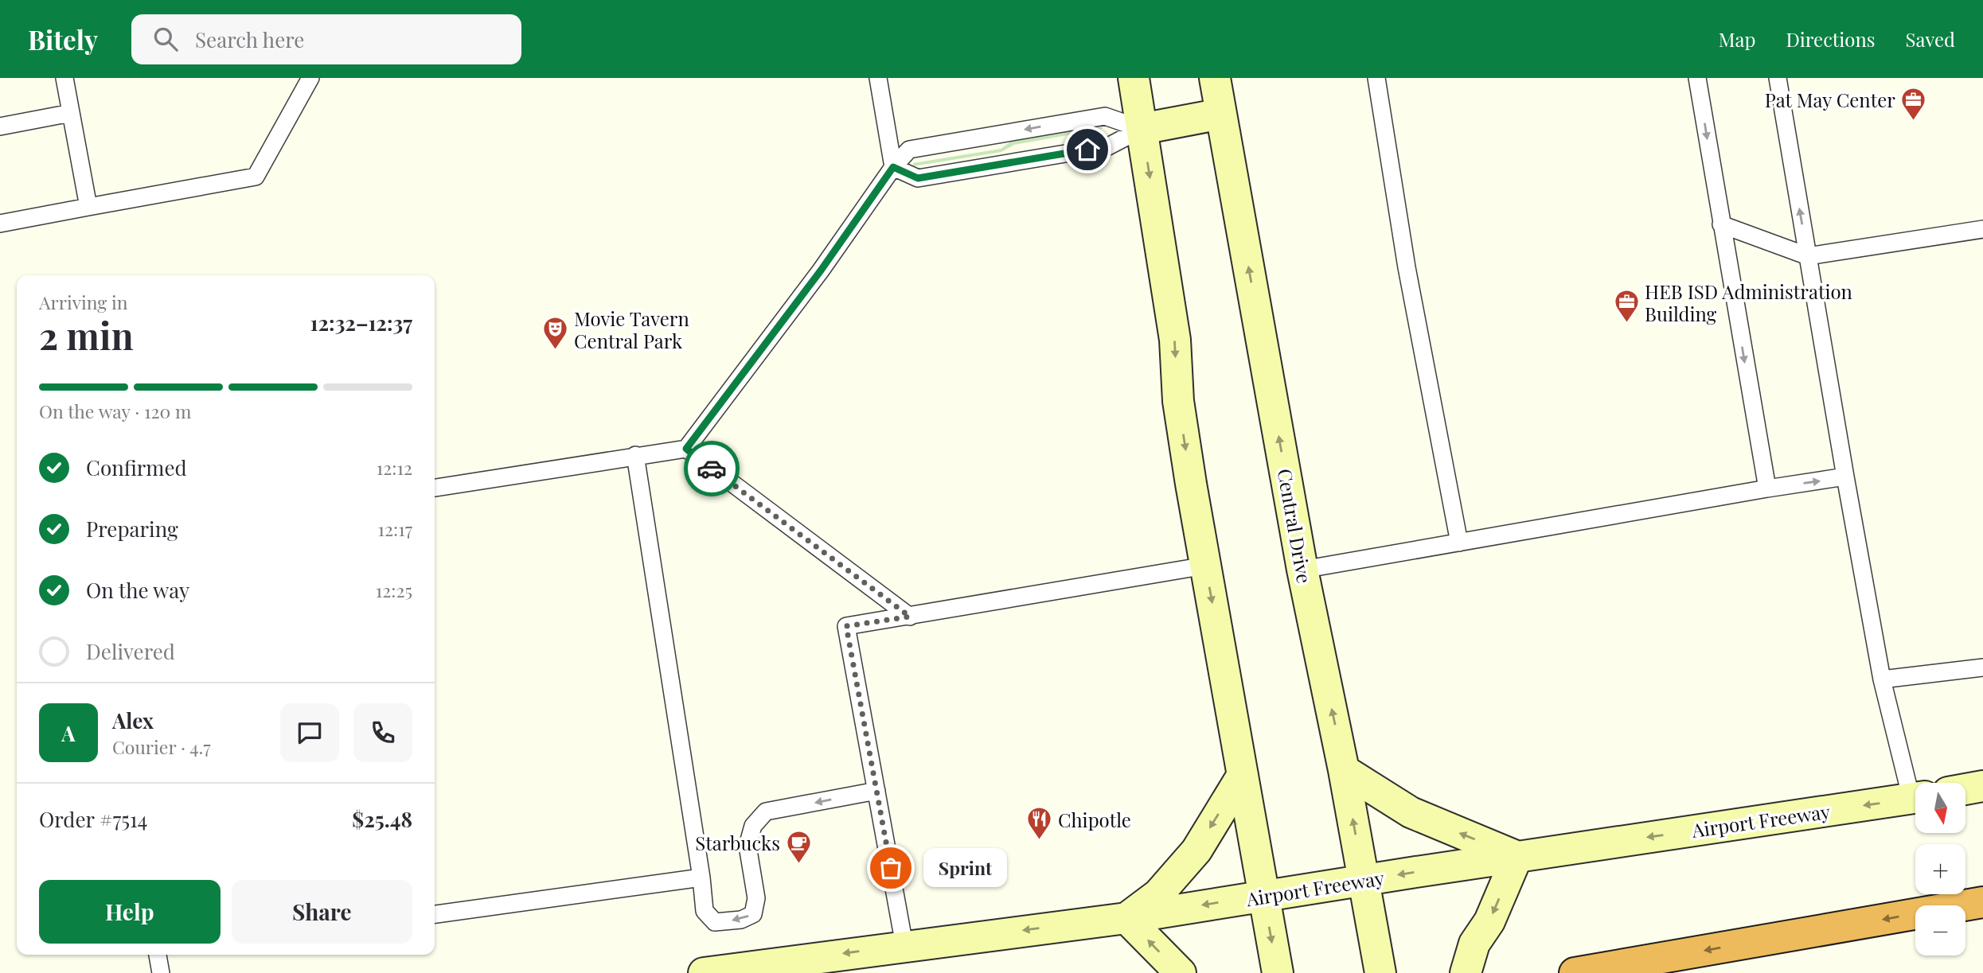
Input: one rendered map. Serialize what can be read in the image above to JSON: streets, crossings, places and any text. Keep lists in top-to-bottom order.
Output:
{
  "streets": {
    "main road": ["Central Drive", "Airport Freeway"]
  },
  "crossings": [
    ["Central Drive", "Airport Freeway"]
  ],
  "one_way": ["Airport Freeway"],
  "places": {
    "office": ["Pat May Center", "HEB ISD Administration Building"],
    "theatre": ["Movie Tavern Central Park"],
    "restaurant": ["Chipotle"],
    "cafe": ["Starbucks"],
    "other": ["Sprint"]
  },
  "north": "bottom",
  "page": {
    "header": "Bitely",
    "search": "Search here",
    "nav": ["Map", "Directions", "Saved"],
    "heading": ["2 min", "Arriving in", "12:32–12:37"],
    "panel": [
      "Alex",
      "Courier · 4.7",
      "Order #7514",
      "$25.48"
    ],
    "bar": "On the way · 120 m",
    "list": [
      ["Confirmed", "12:12"],
      ["Preparing", "12:17"],
      ["On the way", "12:25"],
      "Delivered"
    ],
    "round": "A",
    "map_buttons": ["+", "−"],
    "bubble": "Sprint",
    "buttons": ["Help", "Share"]
  }
}
